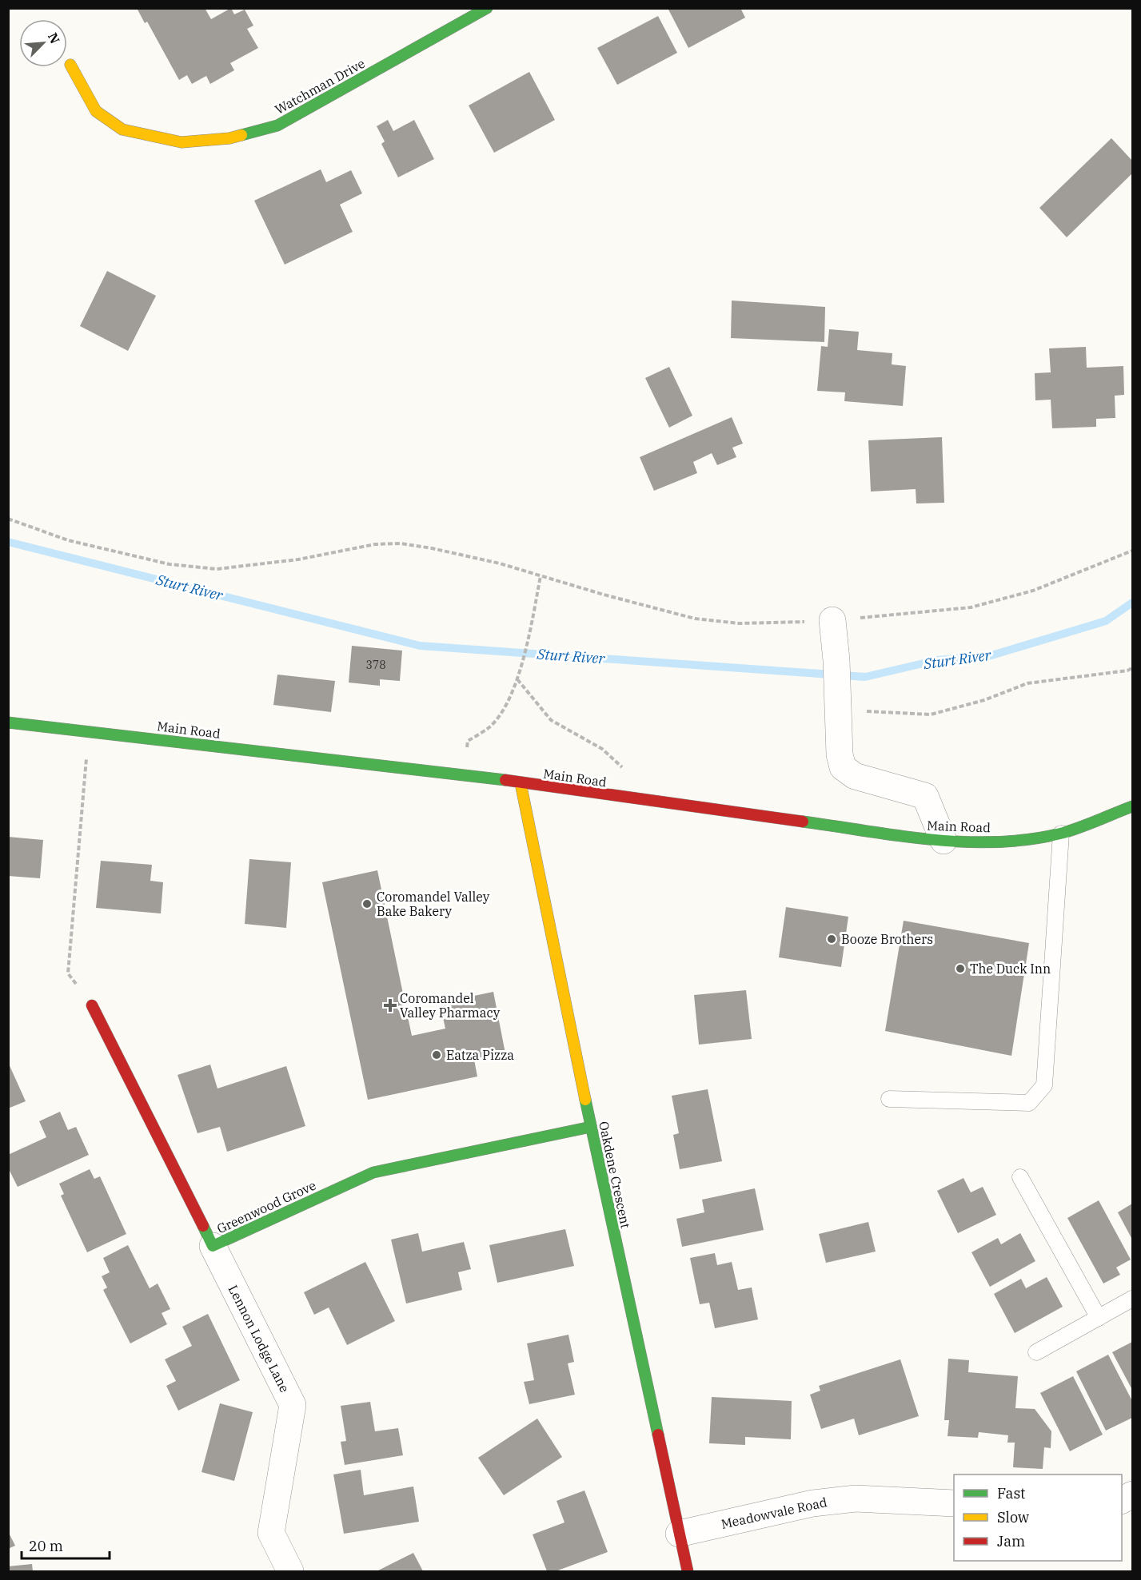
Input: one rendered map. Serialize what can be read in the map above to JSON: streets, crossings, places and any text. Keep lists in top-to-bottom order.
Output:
{
  "streets": {
    "street": [
      "Watchman Drive",
      "Main Road",
      "Oakdene Crescent",
      "Greenwood Grove",
      "Lennon Lodge Lane",
      "Meadowvale Road"
    ]
  },
  "crossings": [
    ["Main Road", "Oakdene Crescent"],
    ["Oakdene Crescent", "Greenwood Grove"],
    ["Oakdene Crescent", "Meadowvale Road"],
    ["Greenwood Grove", "Lennon Lodge Lane"]
  ],
  "water": ["Sturt River"],
  "places": {
    "other": [
      "Coromandel Valley Bake Bakery",
      "Booze Brothers",
      "The Duck Inn",
      "Eatza Pizza"
    ],
    "health": ["Coromandel Valley Pharmacy"]
  },
  "house_numbers": ["378"],
  "legend": ["Fast", "Slow", "Jam"],
  "scale_bar": "20 m",
  "north": "top right"
}
